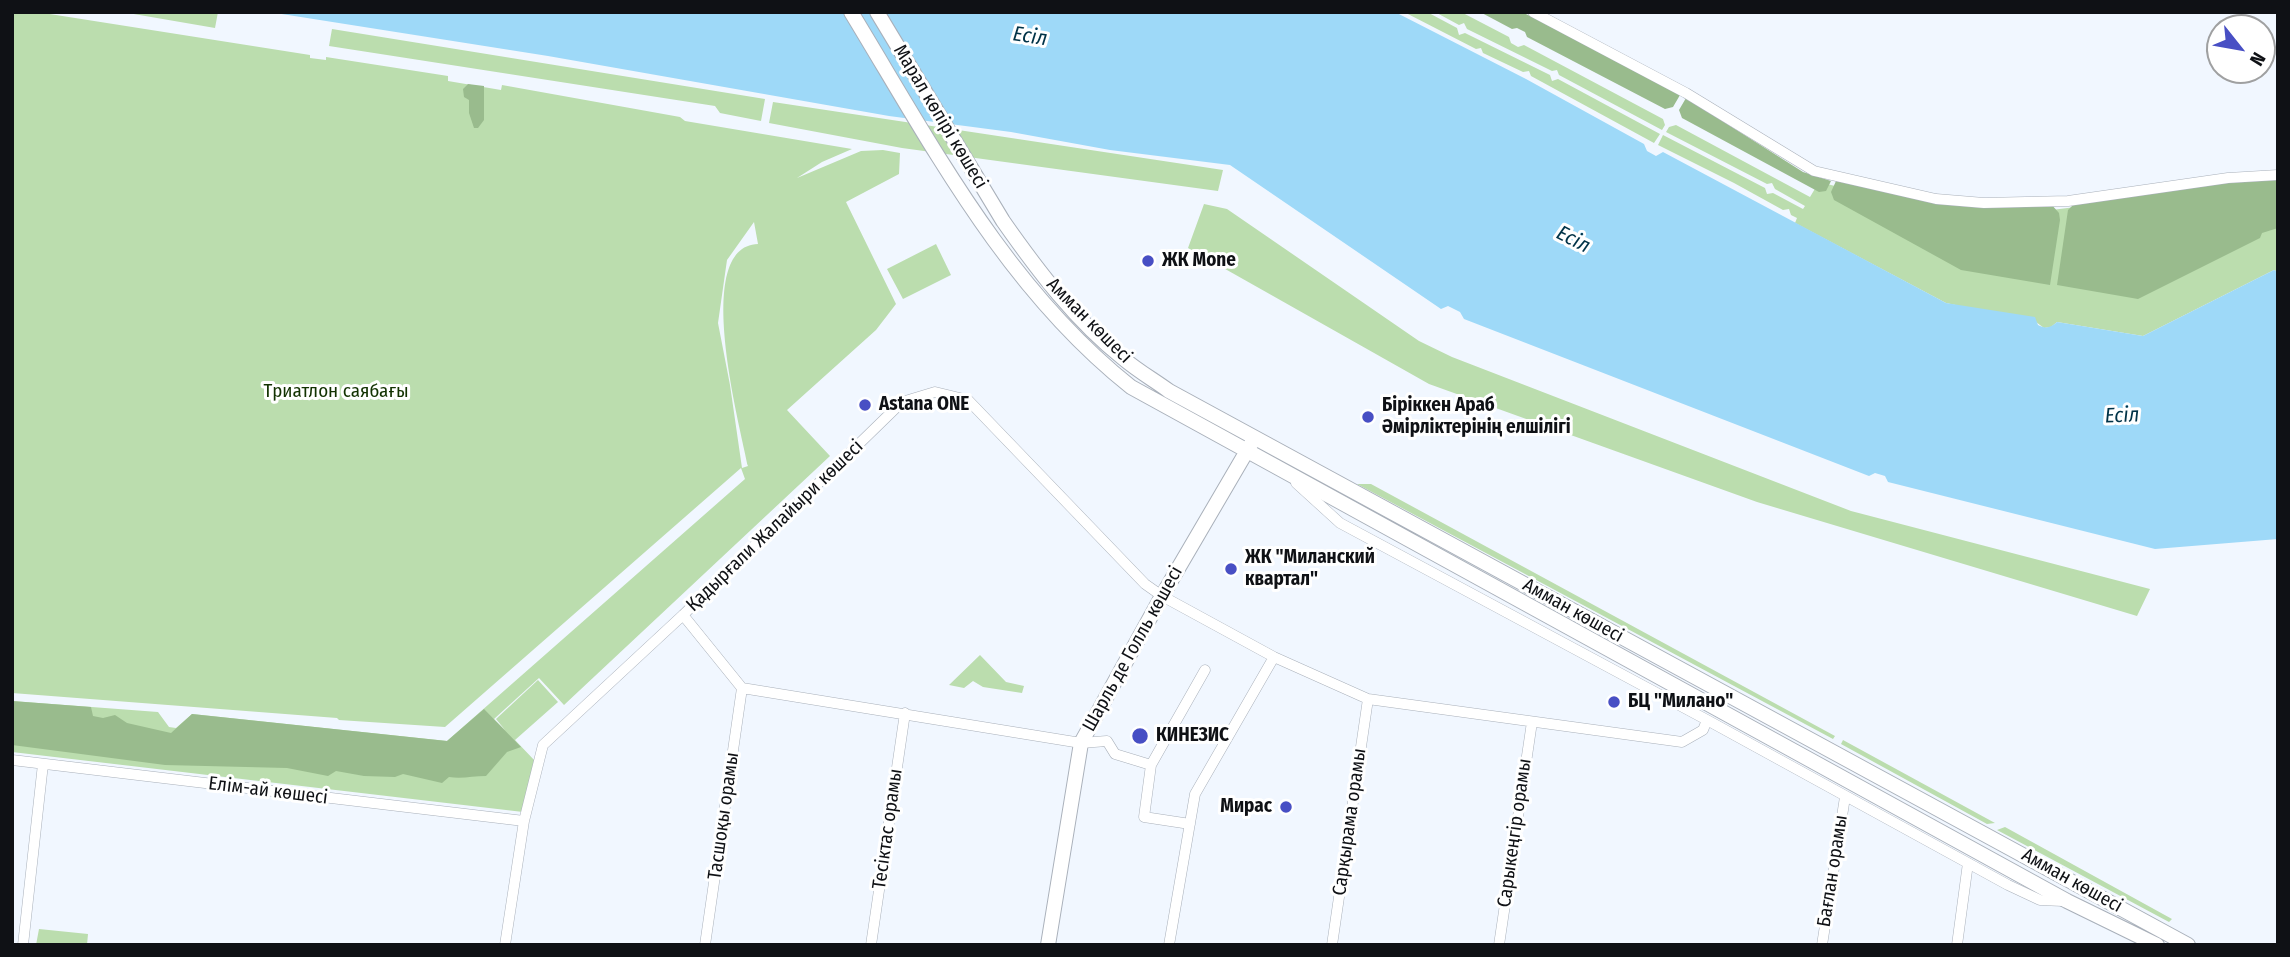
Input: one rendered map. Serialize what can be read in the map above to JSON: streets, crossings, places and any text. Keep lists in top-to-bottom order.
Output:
{
  "streets": {
    "main road": ["Марал көпірі көшесі", "Амман көшесі", "Шарль де Голль көшесі"],
    "street": [
      "Қадырғали Жалайыри көшесі",
      "Елім-ай көшесі",
      "Тасшоқы орамы",
      "Сарқырама орамы",
      "Тесіктас орамы",
      "Сарыкеңгір орамы",
      "Бағлан орамы"
    ]
  },
  "crossings": [
    ["Марал көпірі көшесі", "Амман көшесі"],
    ["Амман көшесі", "Қадырғали Жалайыри көшесі"],
    ["Амман көшесі", "Шарль де Голль көшесі"],
    ["Амман көшесі", "Бағлан орамы"],
    ["Қадырғали Жалайыри көшесі", "Шарль де Голль көшесі"],
    ["Қадырғали Жалайыри көшесі", "Елім-ай көшесі"],
    ["Қадырғали Жалайыри көшесі", "Сарқырама орамы"],
    ["Қадырғали Жалайыри көшесі", "Сарыкеңгір орамы"]
  ],
  "water": ["Есіл"],
  "parks": ["Триатлон саябағы"],
  "places": [
    "ЖК Mone",
    "Astana ONE",
    "Біріккен Араб Әмірліктерінің елшілігі",
    "ЖК \"Миланский квартал\"",
    "БЦ \"Милано\"",
    "КИНЕЗИС",
    "Мирас"
  ],
  "north": "bottom right"
}
